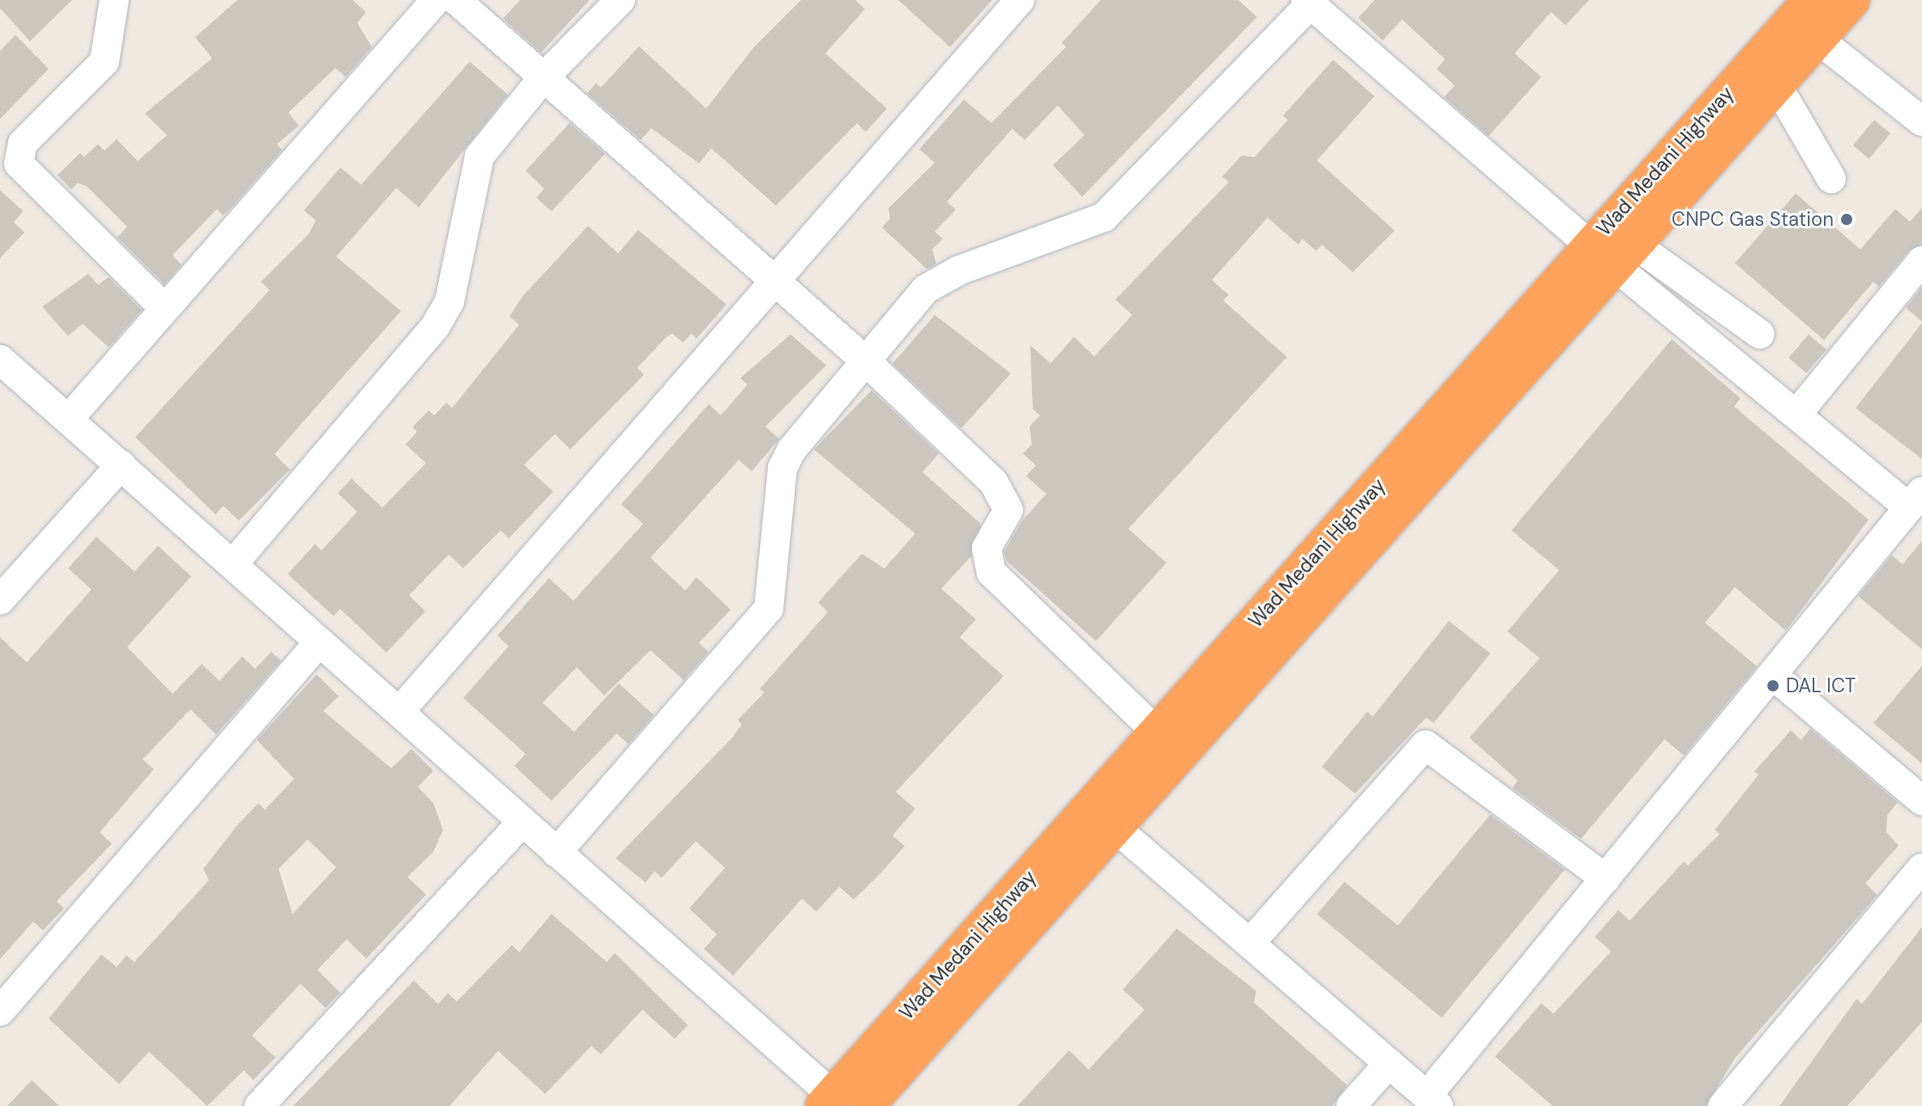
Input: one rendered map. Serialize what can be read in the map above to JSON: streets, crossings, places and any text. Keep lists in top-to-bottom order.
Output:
{
  "streets": {
    "highway": ["Wad Medani Highway"]
  },
  "places": ["CNPC Gas Station", "DAL ICT"]
}
